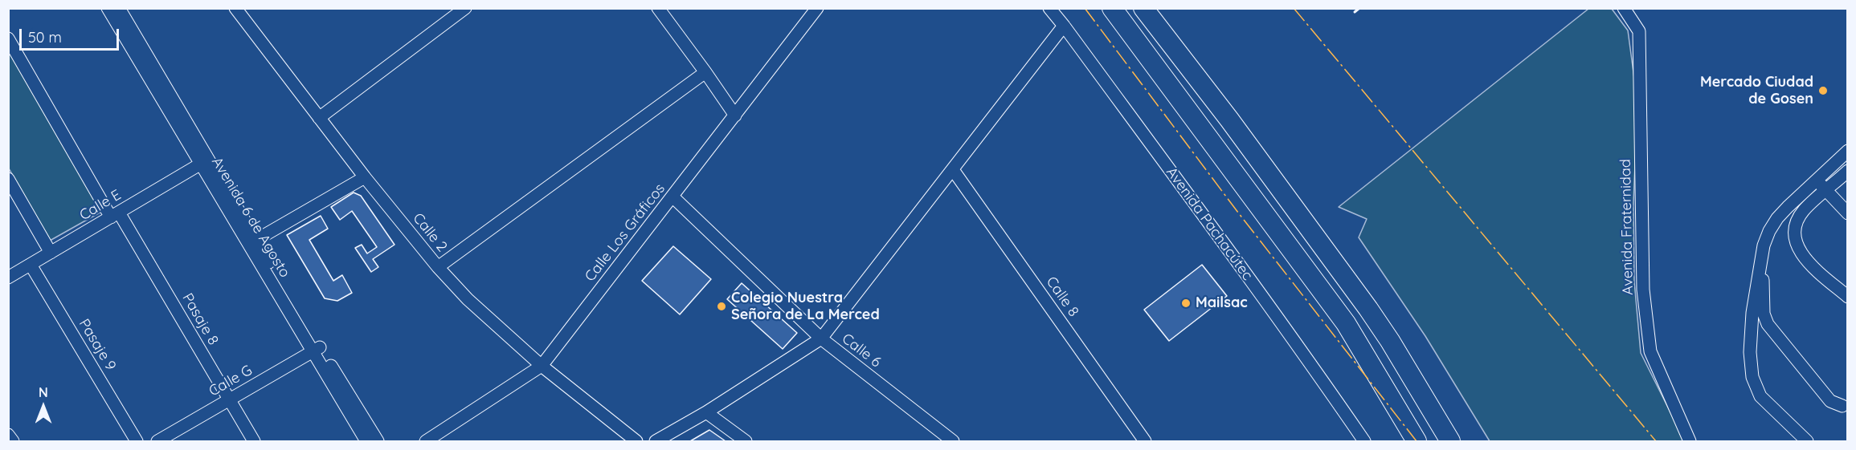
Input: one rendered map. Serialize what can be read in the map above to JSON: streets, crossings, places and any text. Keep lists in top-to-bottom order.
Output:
{
  "streets": {
    "street": [
      "Calle E",
      "Avenida 6 de Agosto",
      "Avenida Pachacútec",
      "Avenida Fraternidad",
      "Calle 2",
      "Calle Los Gráficos",
      "Calle 8",
      "Pasaje 8",
      "Pasaje 9",
      "Calle 6",
      "Calle G"
    ]
  },
  "crossings": [
    ["Calle E", "Avenida 6 de Agosto"],
    ["Calle E", "Pasaje 8"],
    ["Calle E", "Pasaje 9"],
    ["Avenida 6 de Agosto", "Calle G"],
    ["Calle 2", "Calle Los Gráficos"],
    ["Calle Los Gráficos", "Calle 6"],
    ["Pasaje 8", "Calle G"]
  ],
  "places": ["Mercado Ciudad de Gosen", "Mailsac", "Colegio Nuestra Señora de La Merced"],
  "scale_bar": "50 m",
  "north": "top"
}
